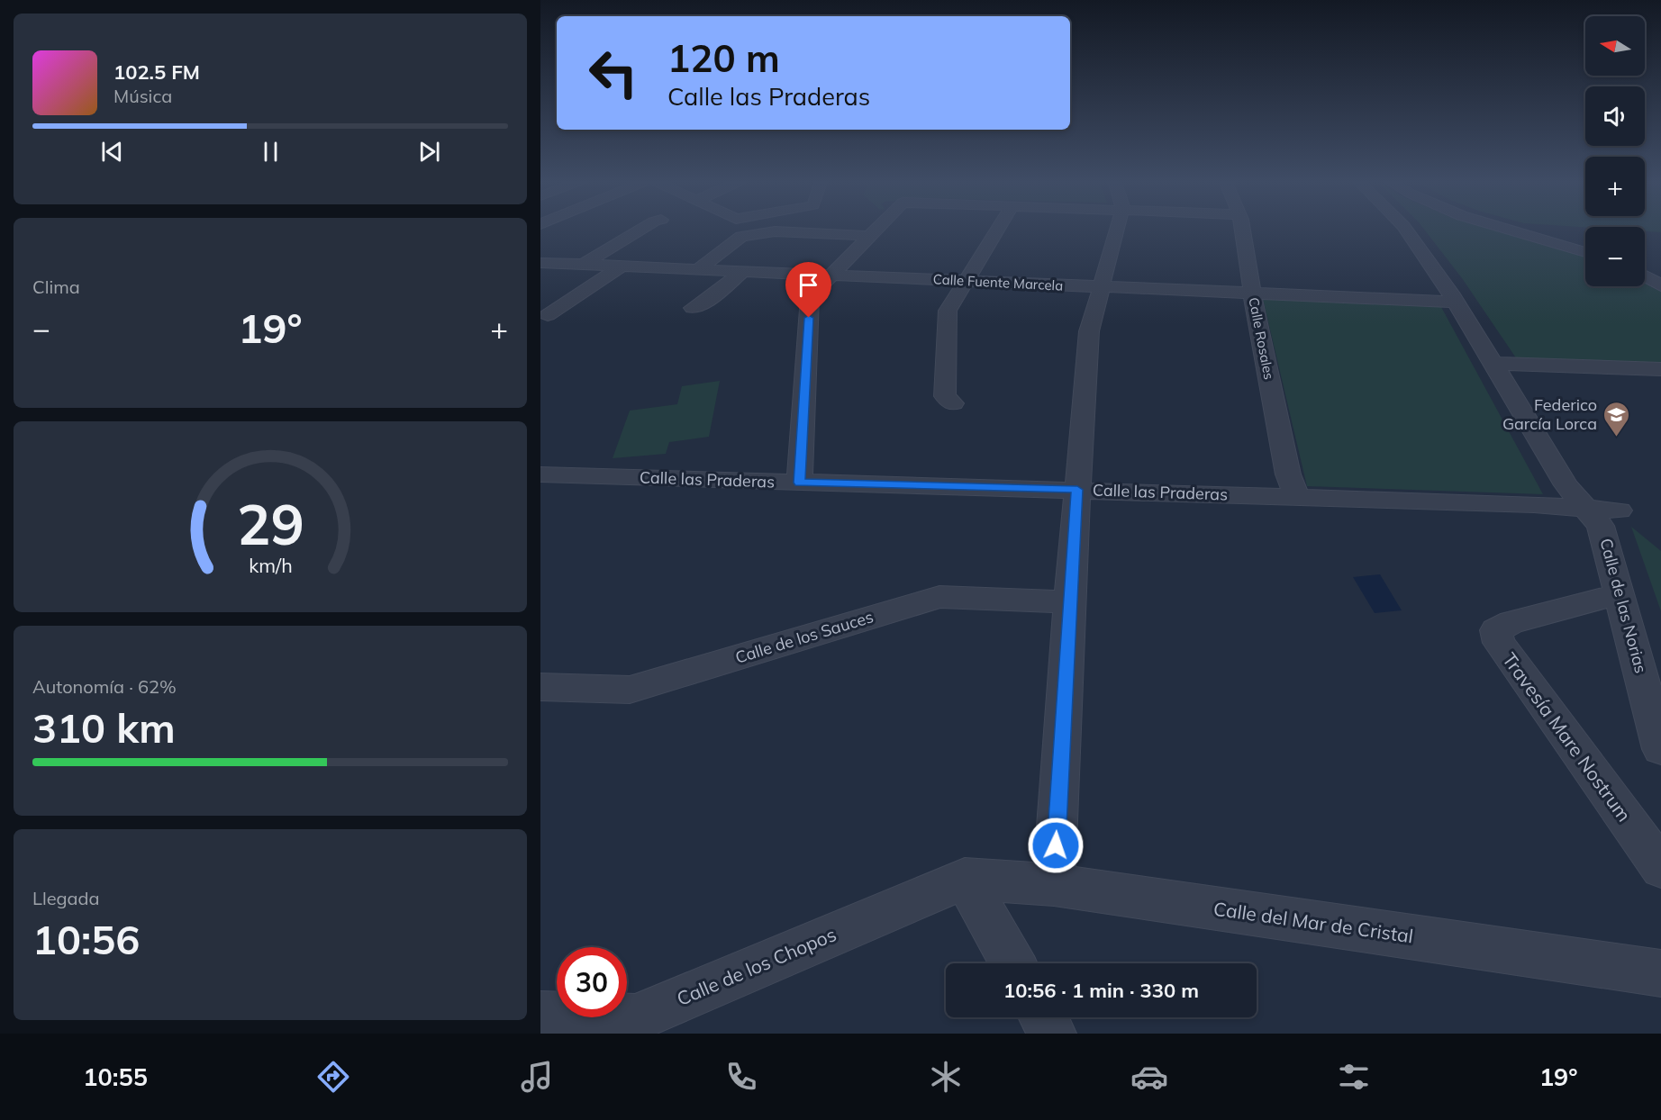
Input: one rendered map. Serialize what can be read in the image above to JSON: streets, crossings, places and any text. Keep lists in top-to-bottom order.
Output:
{
  "streets": {
    "street": [
      "Calle Fuente Marcela",
      "Calle Rosales",
      "Calle las Praderas",
      "Calle de las Norias",
      "Calle de los Sauces",
      "Travesía Mare Nostrum",
      "Calle del Mar de Cristal",
      "Calle de los Chopos"
    ]
  },
  "crossings": [
    ["Calle Fuente Marcela", "Calle Rosales"],
    ["Calle Fuente Marcela", "Calle de las Norias"],
    ["Calle Rosales", "Calle las Praderas"],
    ["Calle las Praderas", "Calle de las Norias"],
    ["Calle de las Norias", "Travesía Mare Nostrum"],
    ["Calle del Mar de Cristal", "Calle de los Chopos"]
  ],
  "places": {
    "school or university": ["Federico García Lorca"]
  },
  "north": "left",
  "page": {
    "map_buttons": ["+", "−"],
    "turn": ["120 m", "Calle las Praderas"],
    "song": ["102.5 FM", "Música"],
    "tile": [
      "Clima",
      ["Autonomía · 62%", "310 km"],
      ["Llegada", "10:56"]
    ],
    "heat": ["−", "19°", "+"],
    "limit": "30",
    "trip": "10:56 · 1 min · 330 m",
    "tabs": ["10:55", "19°"],
    "gauge": ["29", "km/h"]
  }
}
